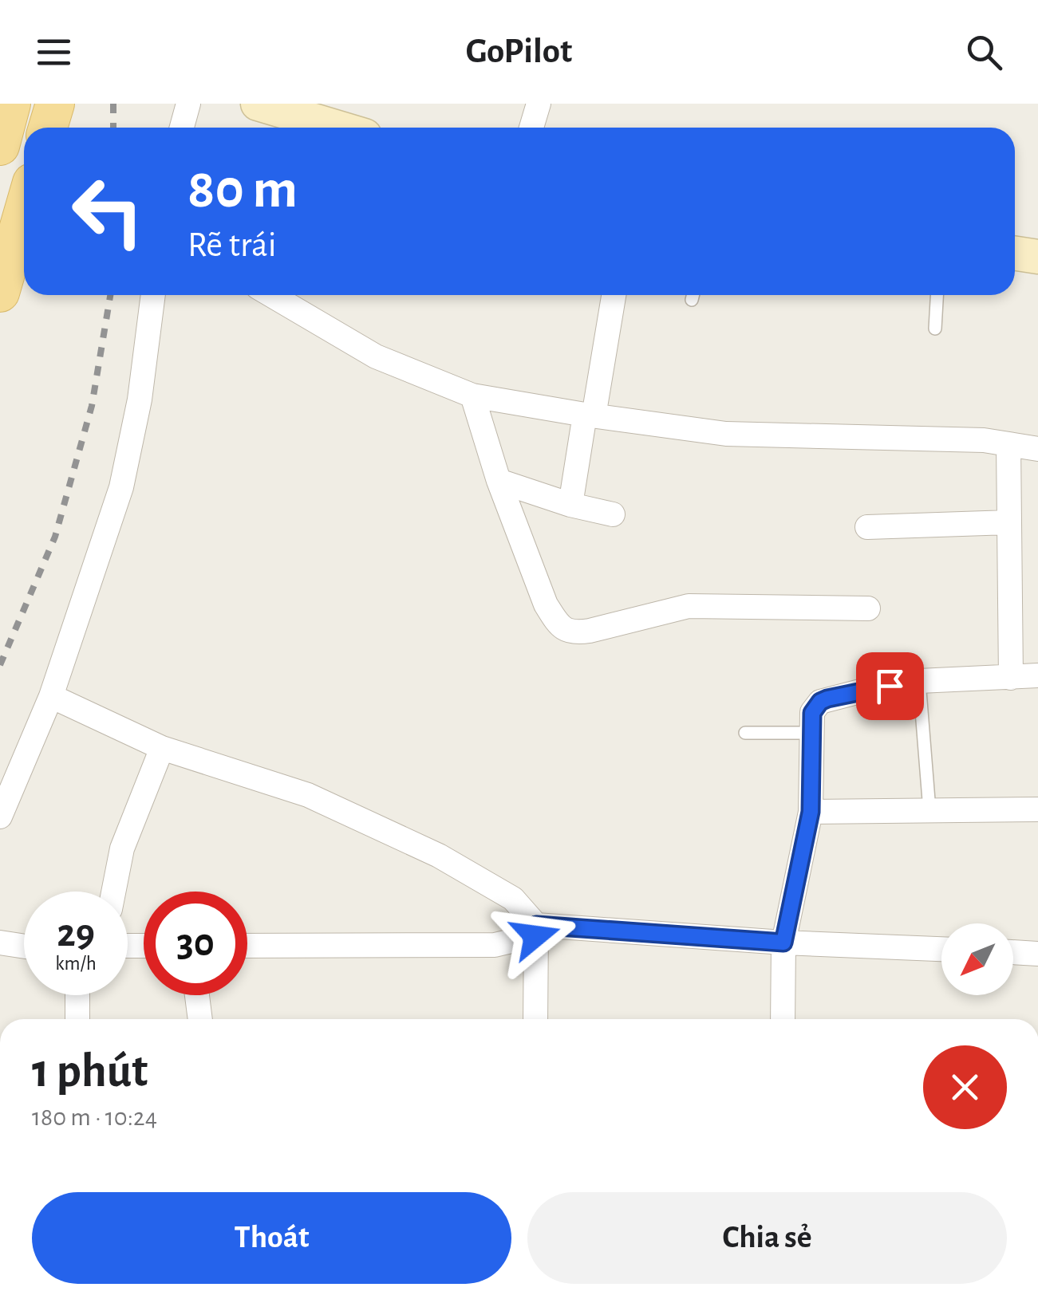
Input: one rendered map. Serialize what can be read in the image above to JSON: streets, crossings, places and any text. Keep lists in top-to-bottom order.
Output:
{
  "north": "bottom left",
  "page": {
    "header": "GoPilot",
    "turn": ["80 m", "Rẽ trái"],
    "speed": "29 km/h",
    "limit": "30",
    "heading": ["1 phút", "180 m · 10:24"],
    "buttons": ["Thoát", "Chia sẻ"]
  }
}
